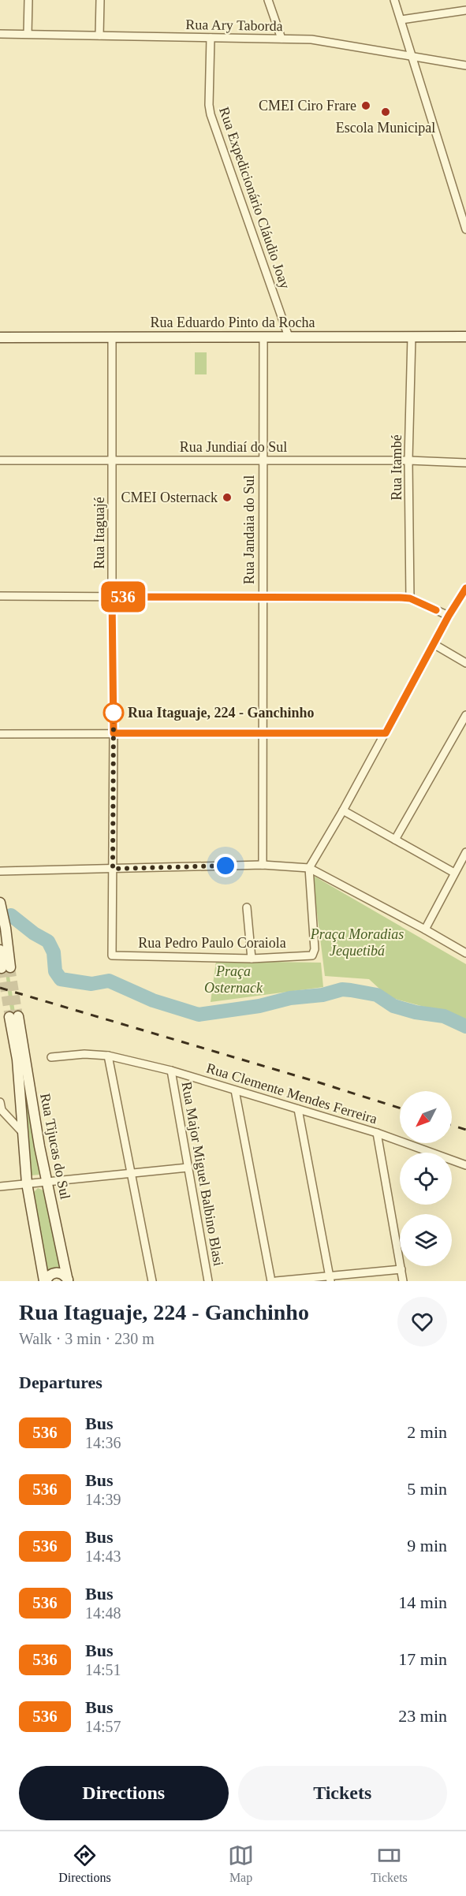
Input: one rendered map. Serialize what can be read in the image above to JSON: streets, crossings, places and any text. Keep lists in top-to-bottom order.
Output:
{
  "streets": {
    "main road": ["Rua Eduardo Pinto da Rocha", "Rua Tijucas do Sul"],
    "street": [
      "Rua Ary Taborda",
      "Rua Expedicionário Cláudio Joay",
      "Rua Jundiaí do Sul",
      "Rua Itambé",
      "Rua Jandaia do Sul",
      "Rua Itaguajé",
      "Rua Pedro Paulo Coraiola",
      "Rua Clemente Mendes Ferreira",
      "Rua Major Miguel Balbino Blasi"
    ]
  },
  "crossings": [
    ["Rua Ary Taborda", "Rua Expedicionário Cláudio Joay"],
    ["Rua Expedicionário Cláudio Joay", "Rua Eduardo Pinto da Rocha"],
    ["Rua Eduardo Pinto da Rocha", "Rua Itambé"],
    ["Rua Eduardo Pinto da Rocha", "Rua Jandaia do Sul"],
    ["Rua Eduardo Pinto da Rocha", "Rua Itaguajé"],
    ["Rua Jundiaí do Sul", "Rua Itambé"],
    ["Rua Jundiaí do Sul", "Rua Jandaia do Sul"],
    ["Rua Jundiaí do Sul", "Rua Itaguajé"],
    ["Rua Itaguajé", "Rua Pedro Paulo Coraiola"],
    ["Rua Clemente Mendes Ferreira", "Rua Major Miguel Balbino Blasi"]
  ],
  "parks": ["Praça Moradias Jequetibá", "Praça Osternack"],
  "places": [
    "CMEI Ciro Frare",
    "Escola Municipal",
    "CMEI Osternack",
    "Rua Itaguaje, 224 - Ganchinho"
  ],
  "lines": ["bus line 536"],
  "north": "bottom left",
  "page": {
    "on_map": "536",
    "heading": [
      ["Rua Itaguaje, 224 - Ganchinho", "Walk · 3 min · 230 m"],
      "Departures"
    ],
    "list": [
      {
        "mark": "536",
        "name": "Bus",
        "note": "14:36",
        "value": "2 min"
      },
      {
        "mark": "536",
        "name": "Bus",
        "note": "14:39",
        "value": "5 min"
      },
      {
        "mark": "536",
        "name": "Bus",
        "note": "14:43",
        "value": "9 min"
      },
      {
        "mark": "536",
        "name": "Bus",
        "note": "14:48",
        "value": "14 min"
      },
      {
        "mark": "536",
        "name": "Bus",
        "note": "14:51",
        "value": "17 min"
      },
      {
        "mark": "536",
        "name": "Bus",
        "note": "14:57",
        "value": "23 min"
      }
    ],
    "buttons": ["Directions", "Tickets"],
    "tabs": ["Directions", "Map", "Tickets"]
  }
}
